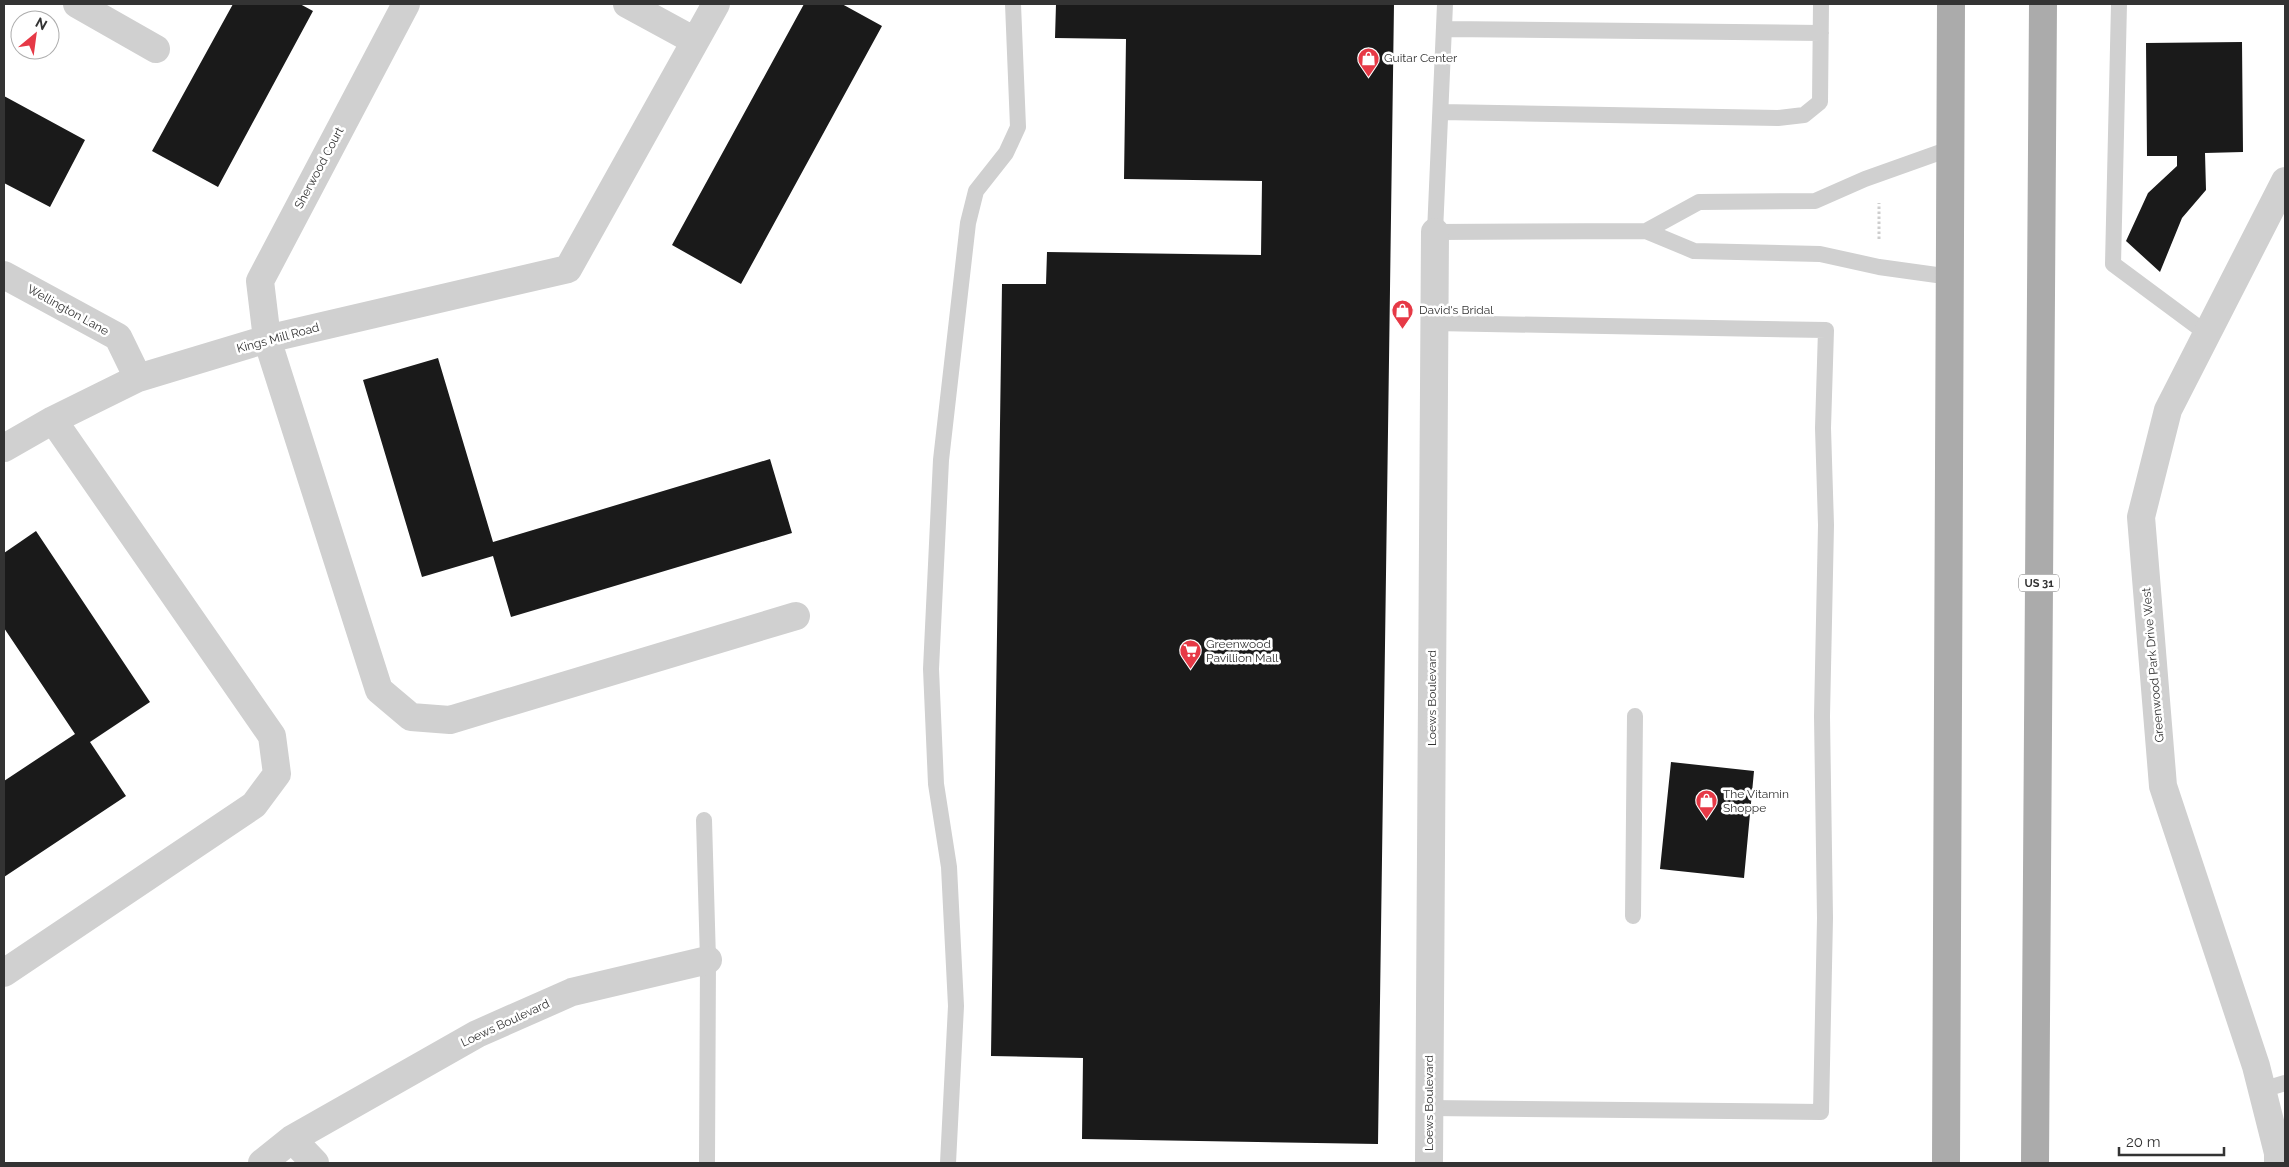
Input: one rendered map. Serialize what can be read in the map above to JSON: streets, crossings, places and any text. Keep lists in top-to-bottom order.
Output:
{
  "streets": {
    "main road": ["US 31"],
    "street": [
      "Sherwood Court",
      "Wellington Lane",
      "Kings Mill Road",
      "Greenwood Park Drive West",
      "Loews Boulevard"
    ]
  },
  "crossings": [
    ["Sherwood Court", "Kings Mill Road"],
    ["Wellington Lane", "Kings Mill Road"]
  ],
  "places": {
    "shop": ["Guitar Center", "David's Bridal", "The Vitamin Shoppe"],
    "supermarket": ["Greenwood Pavillion Mall"]
  },
  "scale_bar": "20 m",
  "north": "top right"
}
